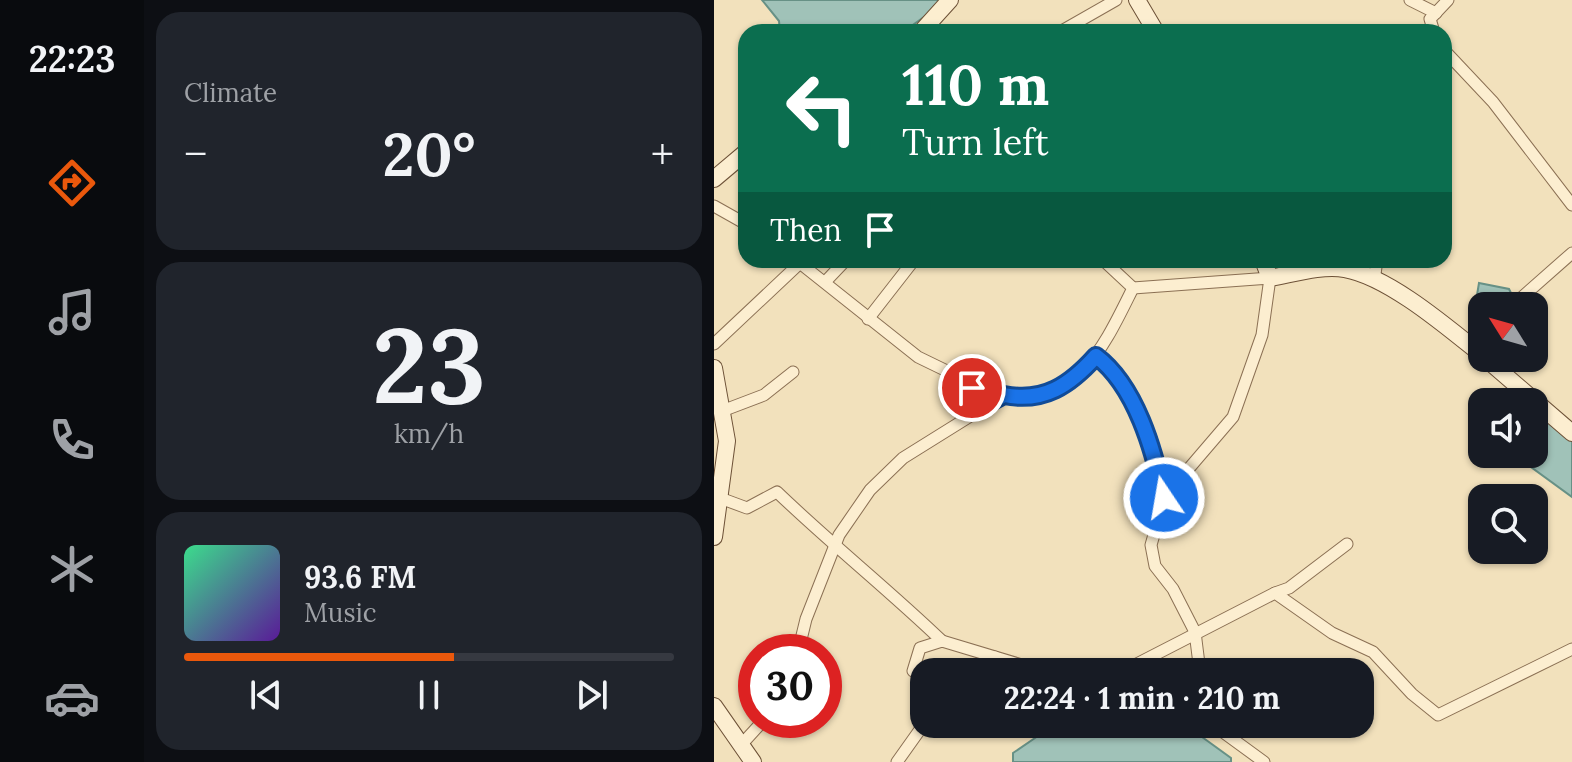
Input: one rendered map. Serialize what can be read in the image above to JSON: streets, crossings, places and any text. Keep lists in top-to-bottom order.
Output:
{
  "north": "top left",
  "page": {
    "tabs": "22:23",
    "tile": [
      "Climate",
      ["23", "km/h"]
    ],
    "turn": ["110 m", "Turn left"],
    "heat": ["−", "20°", "+"],
    "then": "Then",
    "song": ["93.6 FM", "Music"],
    "limit": "30",
    "trip": "22:24 · 1 min · 210 m"
  }
}
